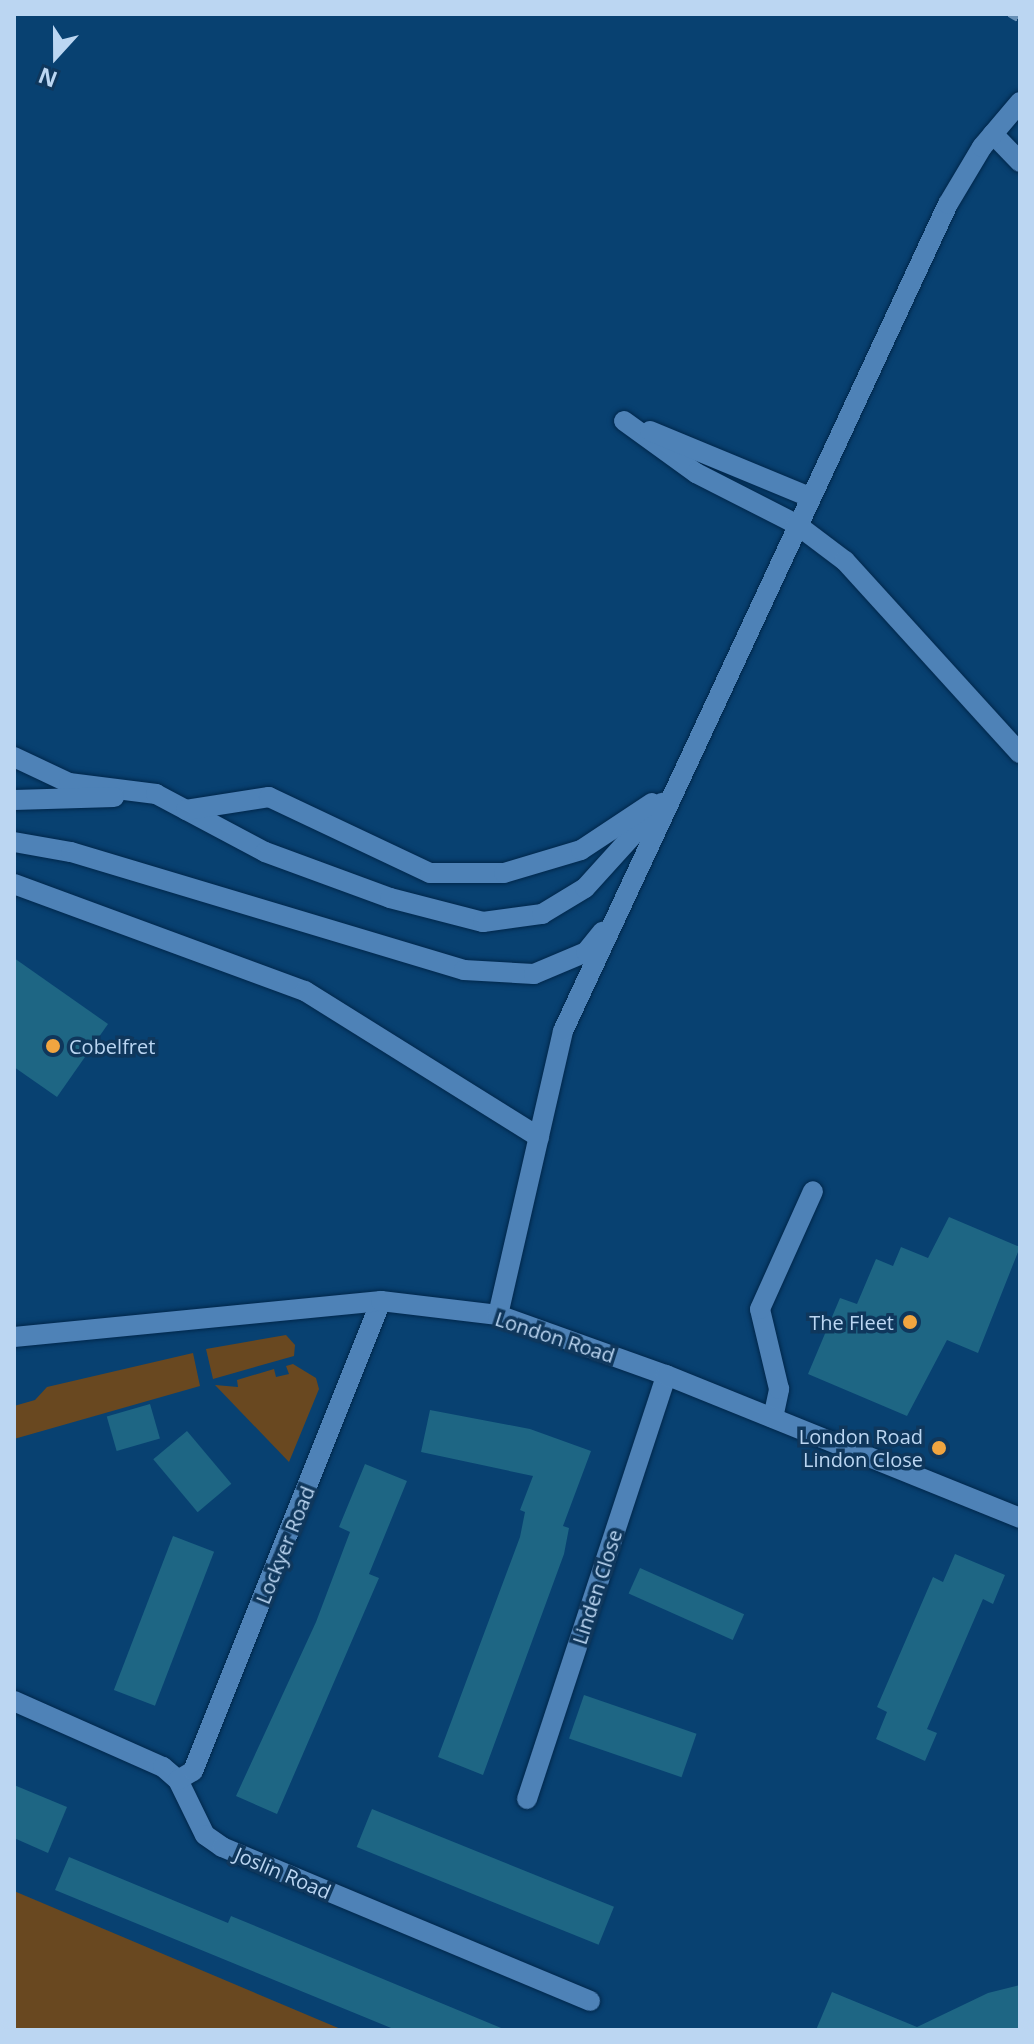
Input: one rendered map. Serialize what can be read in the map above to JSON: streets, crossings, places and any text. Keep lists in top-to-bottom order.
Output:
{
  "streets": {
    "street": [
      "London Road",
      "Lockyer Road",
      "Linden Close",
      "Joslin Road"
    ]
  },
  "crossings": [
    ["London Road", "Lockyer Road"],
    ["London Road", "Linden Close"],
    ["Lockyer Road", "Joslin Road"]
  ],
  "places": ["Cobelfret", "The Fleet", "London Road Lindon Close"],
  "north": "bottom"
}
